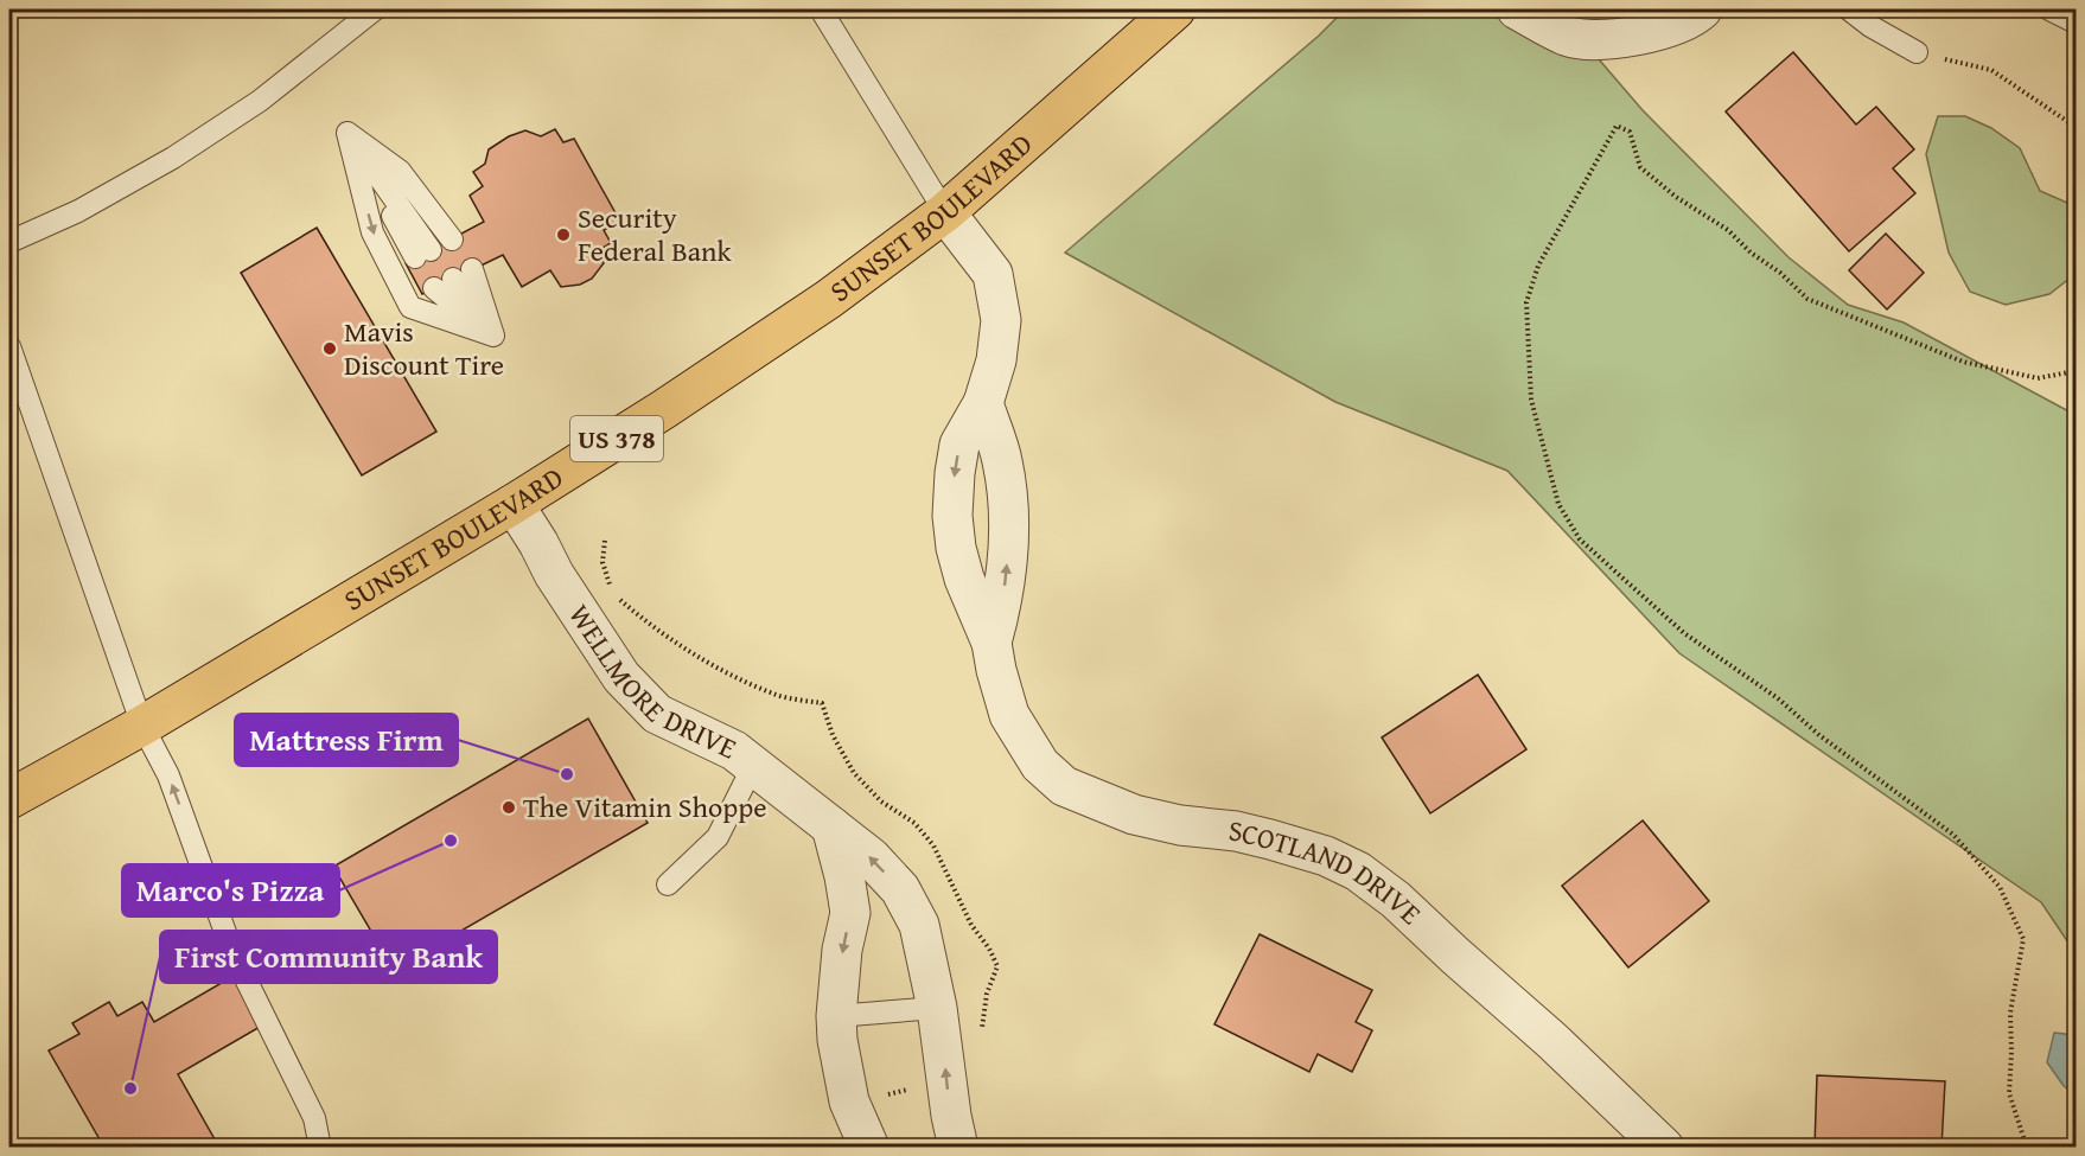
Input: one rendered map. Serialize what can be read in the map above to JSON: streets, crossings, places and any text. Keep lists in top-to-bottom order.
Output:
{
  "streets": {
    "main road": ["SUNSET BOULEVARD", "US 378"],
    "street": ["WELLMORE DRIVE", "SCOTLAND DRIVE"]
  },
  "crossings": [
    ["SUNSET BOULEVARD", "WELLMORE DRIVE"],
    ["SUNSET BOULEVARD", "SCOTLAND DRIVE"]
  ],
  "places": [
    "Security Federal Bank",
    "Mavis Discount Tire",
    "Mattress Firm",
    "The Vitamin Shoppe",
    "Marco's Pizza",
    "First Community Bank"
  ]
}
